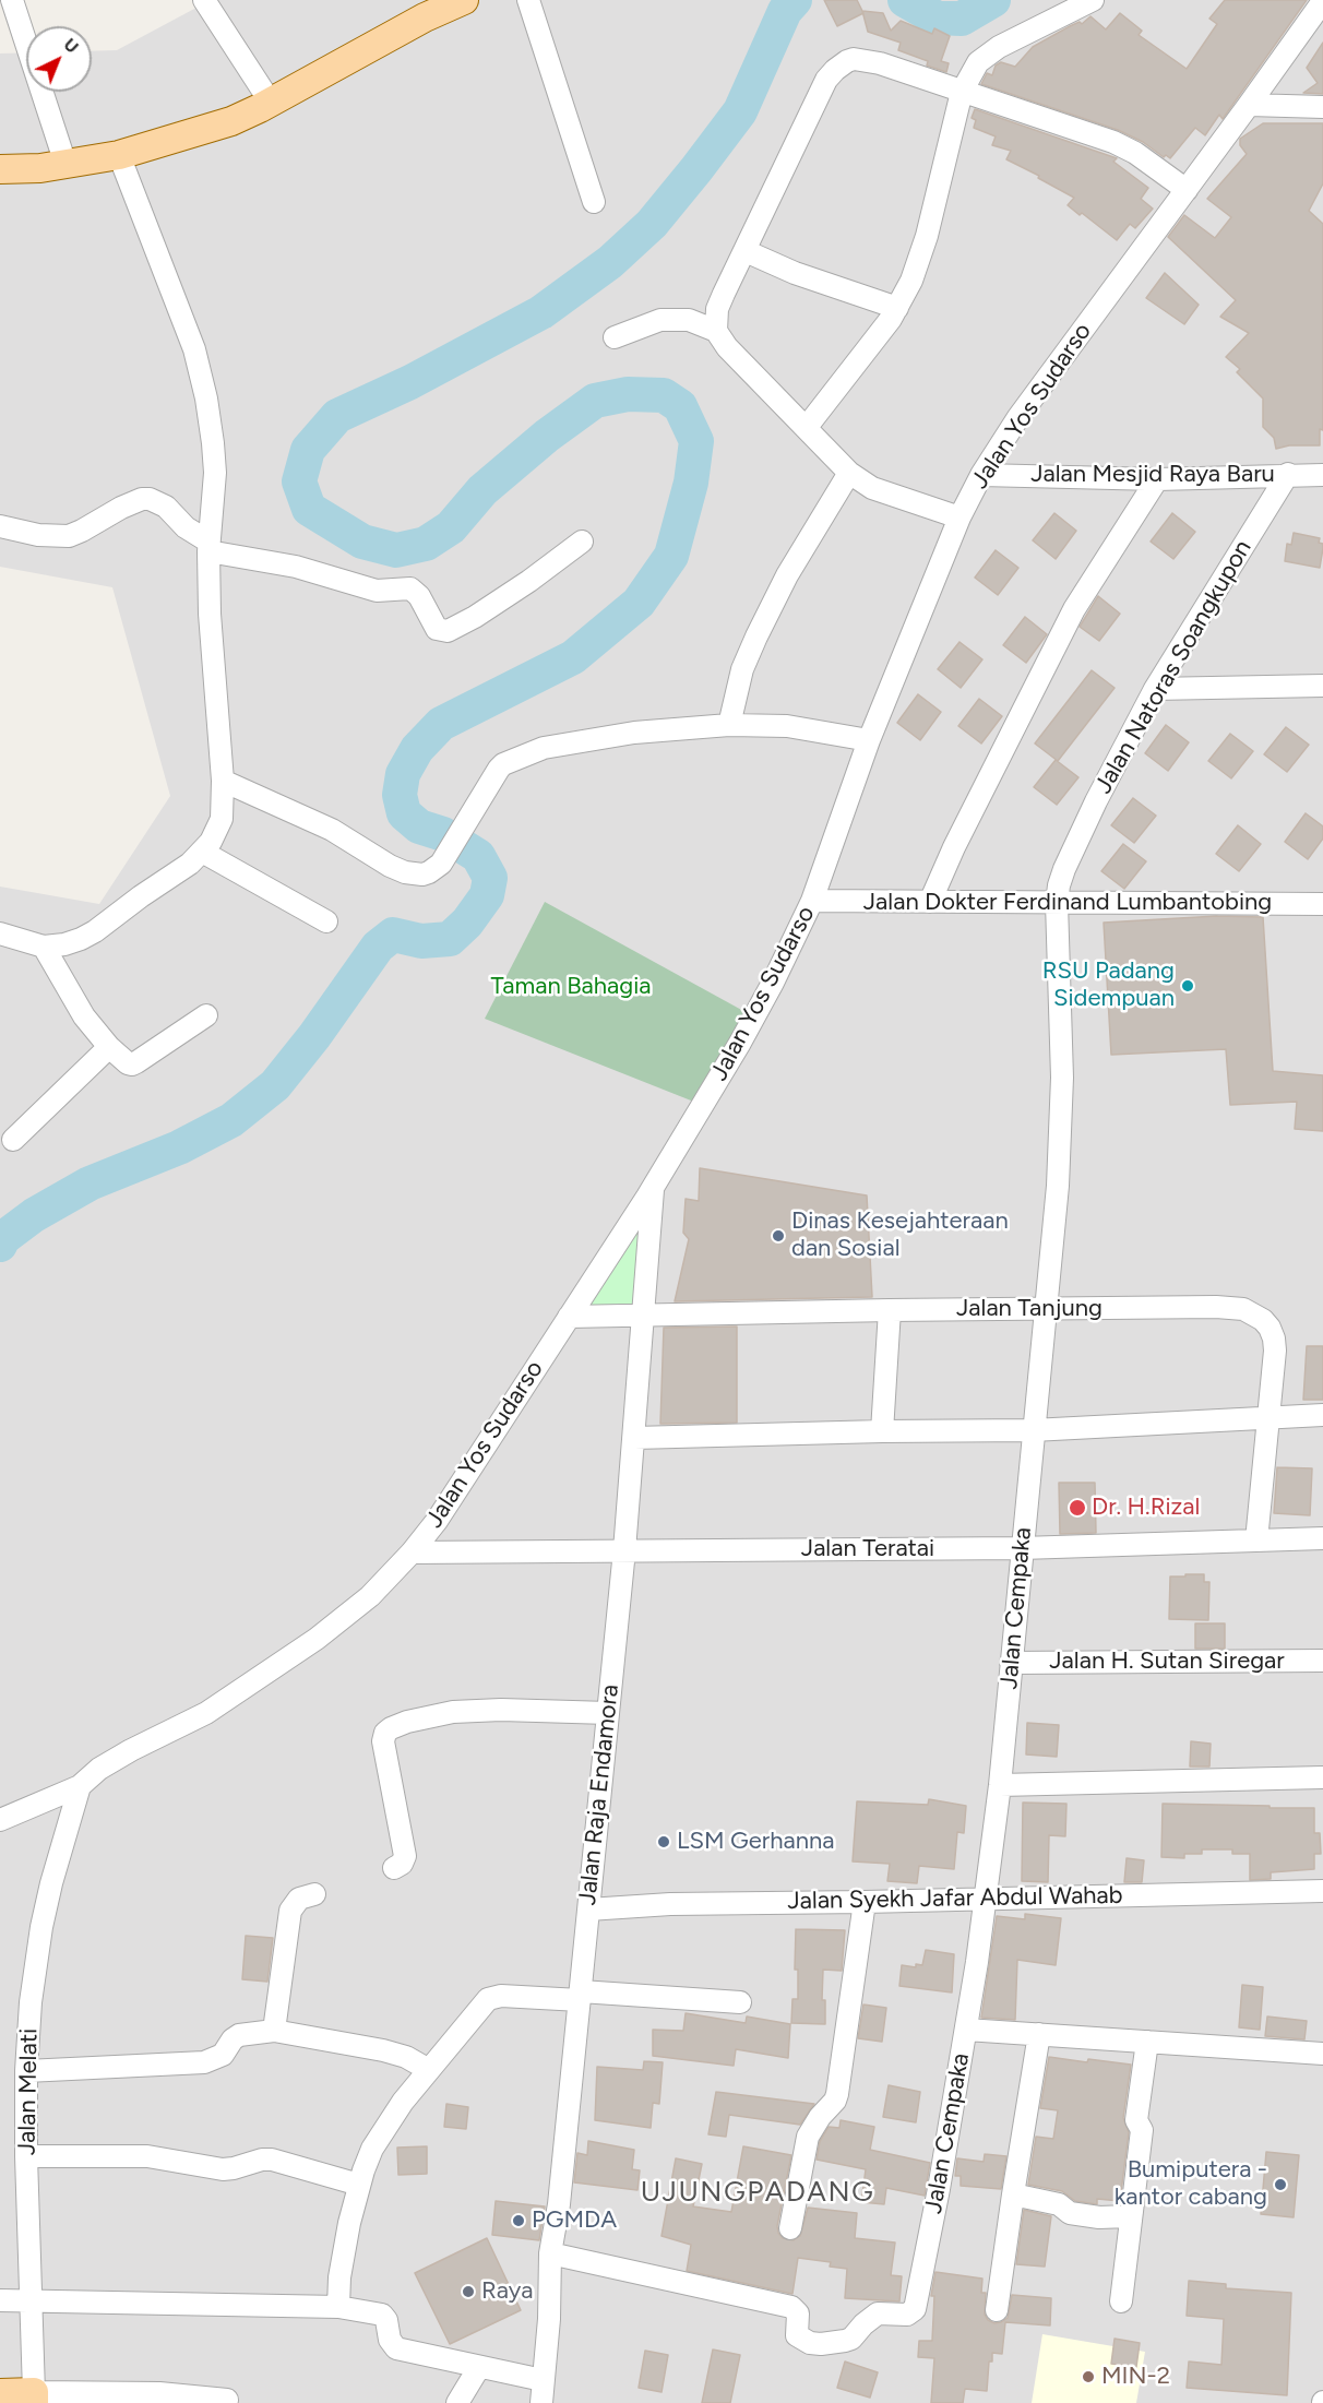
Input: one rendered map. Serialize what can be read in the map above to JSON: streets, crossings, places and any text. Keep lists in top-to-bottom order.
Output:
{
  "streets": {
    "street": [
      "Jalan Yos Sudarso",
      "Jalan Mesjid Raya Baru",
      "Jalan Natoras Soangkupon",
      "Jalan Dokter Ferdinand Lumbantobing",
      "Jalan Tanjung",
      "Jalan Teratai",
      "Jalan Cempaka",
      "Jalan H. Sutan Siregar",
      "Jalan Raja Endamora",
      "Jalan Syekh Jafar Abdul Wahab",
      "Jalan Melati"
    ]
  },
  "crossings": [
    ["Jalan Yos Sudarso", "Jalan Mesjid Raya Baru"],
    ["Jalan Yos Sudarso", "Jalan Dokter Ferdinand Lumbantobing"],
    ["Jalan Yos Sudarso", "Jalan Tanjung"],
    ["Jalan Yos Sudarso", "Jalan Teratai"],
    ["Jalan Yos Sudarso", "Jalan Raja Endamora"],
    ["Jalan Yos Sudarso", "Jalan Melati"],
    ["Jalan Mesjid Raya Baru", "Jalan Natoras Soangkupon"],
    ["Jalan Natoras Soangkupon", "Jalan Dokter Ferdinand Lumbantobing"],
    ["Jalan Natoras Soangkupon", "Jalan Cempaka"],
    ["Jalan Dokter Ferdinand Lumbantobing", "Jalan Cempaka"],
    ["Jalan Tanjung", "Jalan Teratai"],
    ["Jalan Tanjung", "Jalan Cempaka"],
    ["Jalan Tanjung", "Jalan Raja Endamora"],
    ["Jalan Teratai", "Jalan Cempaka"],
    ["Jalan Teratai", "Jalan Raja Endamora"],
    ["Jalan Cempaka", "Jalan H. Sutan Siregar"],
    ["Jalan Cempaka", "Jalan Raja Endamora"],
    ["Jalan Cempaka", "Jalan Syekh Jafar Abdul Wahab"],
    ["Jalan Raja Endamora", "Jalan Syekh Jafar Abdul Wahab"]
  ],
  "districts": ["UJUNGPADANG"],
  "parks": ["Taman Bahagia"],
  "places": [
    "RSU Padang Sidempuan",
    "Dinas Kesejahteraan dan Sosial",
    "Dr. H.Rizal",
    "LSM Gerhanna",
    "Bumiputera - kantor cabang",
    "PGMDA",
    "Raya",
    "MIN-2"
  ],
  "north": "top right"
}
